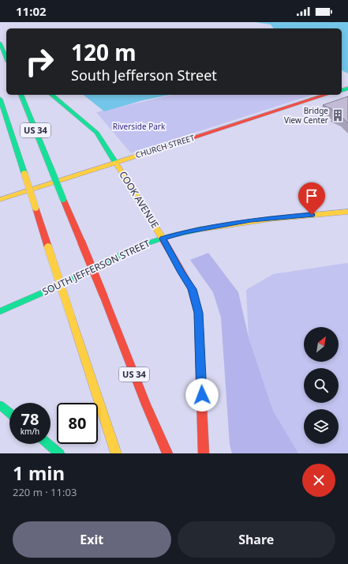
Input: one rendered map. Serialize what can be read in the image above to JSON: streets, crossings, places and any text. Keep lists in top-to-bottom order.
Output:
{
  "streets": {
    "main road": [
      "US 34",
      "CHURCH STREET",
      "COOK AVENUE",
      "SOUTH JEFFERSON STREET"
    ]
  },
  "crossings": [
    ["CHURCH STREET", "COOK AVENUE"],
    ["COOK AVENUE", "SOUTH JEFFERSON STREET"]
  ],
  "parks": ["Riverside Park"],
  "places": {
    "building": ["Bridge View Center"]
  },
  "north": "top right",
  "page": {
    "status": "11:02",
    "turn": ["120 m", "South Jefferson Street"],
    "speed": "78 km/h",
    "limit": "80",
    "heading": ["1 min", "220 m · 11:03"],
    "buttons": ["Exit", "Share"]
  }
}
